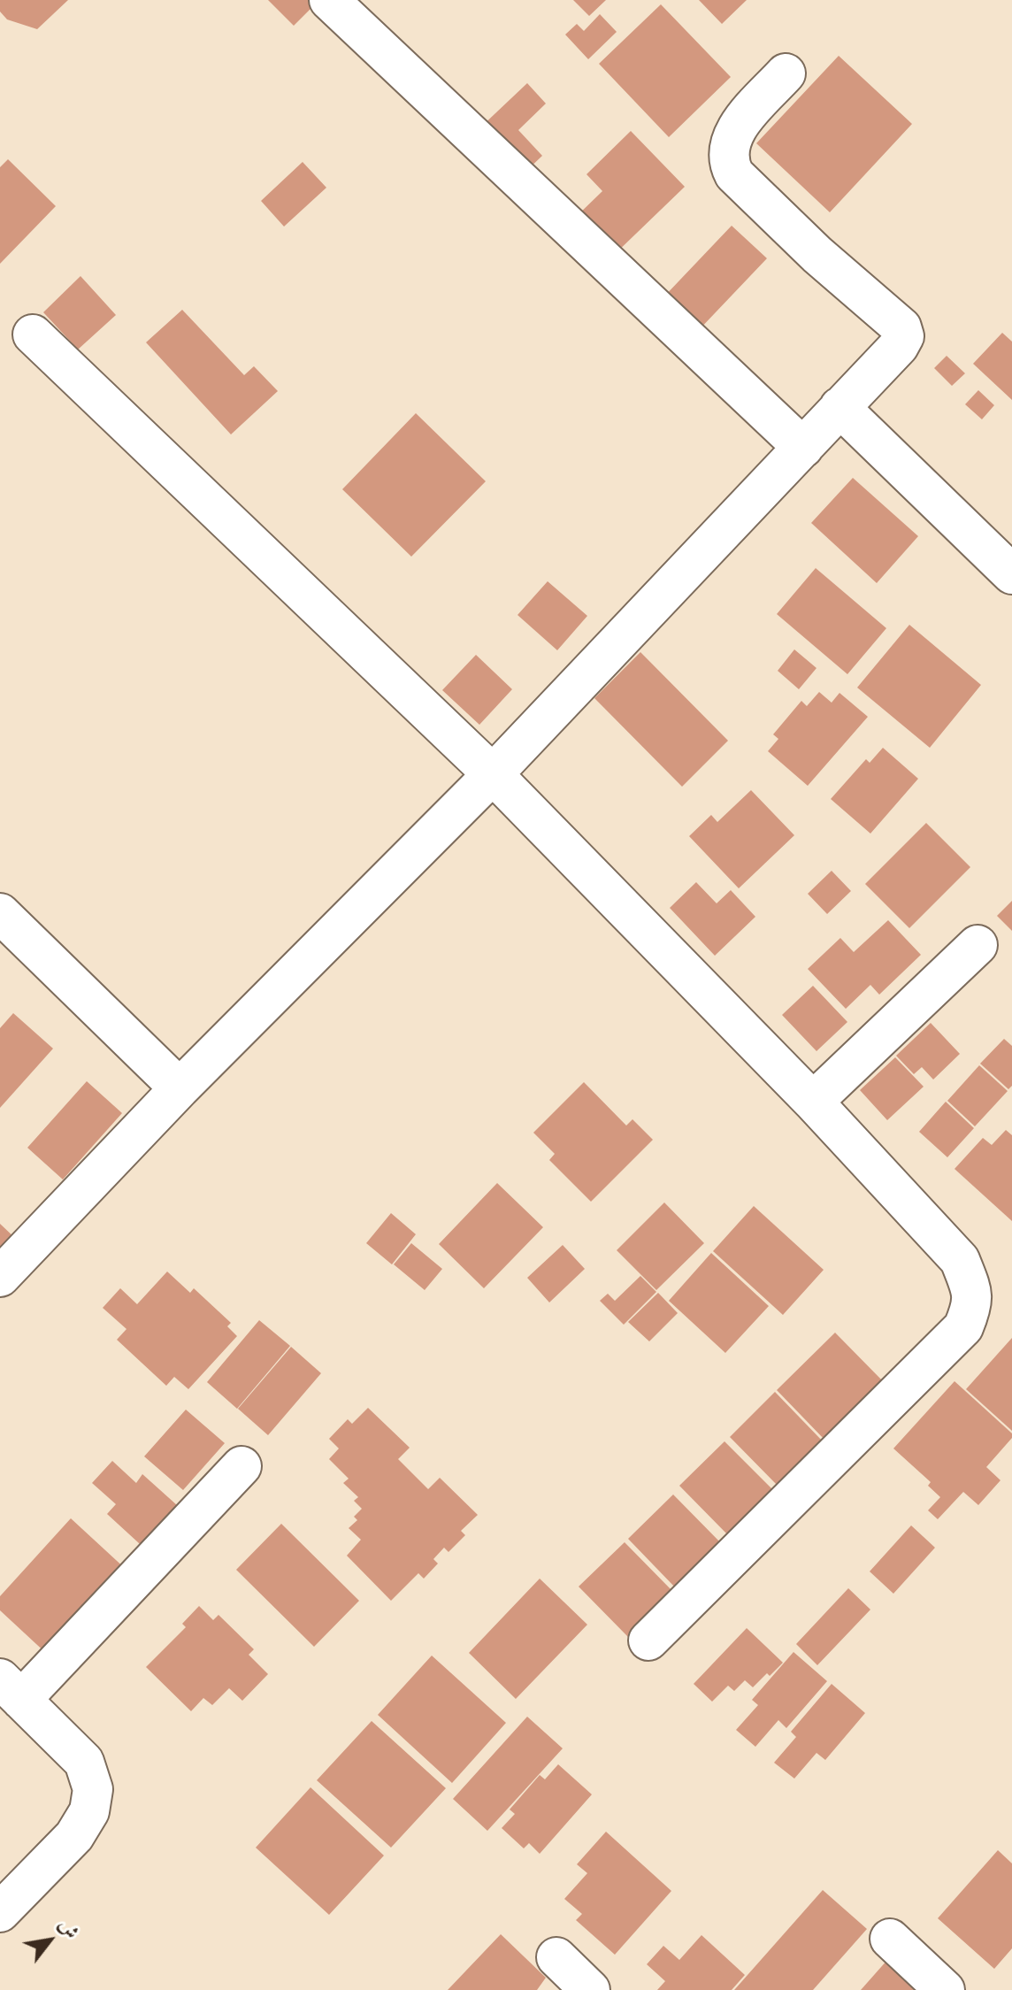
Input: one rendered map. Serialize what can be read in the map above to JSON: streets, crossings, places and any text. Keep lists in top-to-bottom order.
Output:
{
  "north": "top right"
}
